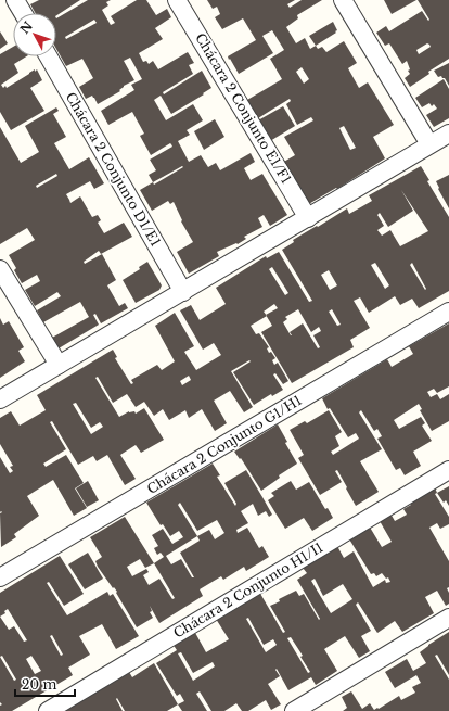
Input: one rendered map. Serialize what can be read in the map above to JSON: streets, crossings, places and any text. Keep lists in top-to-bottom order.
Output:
{
  "streets": {
    "street": [
      "Chácara 2 Conjunto E1/F1",
      "Chácara 2 Conjunto D1/E1",
      "Chácara 2 Conjunto G1/H1",
      "Chácara 2 Conjunto H1/I1"
    ]
  },
  "scale_bar": "20 m",
  "north": "top left"
}
